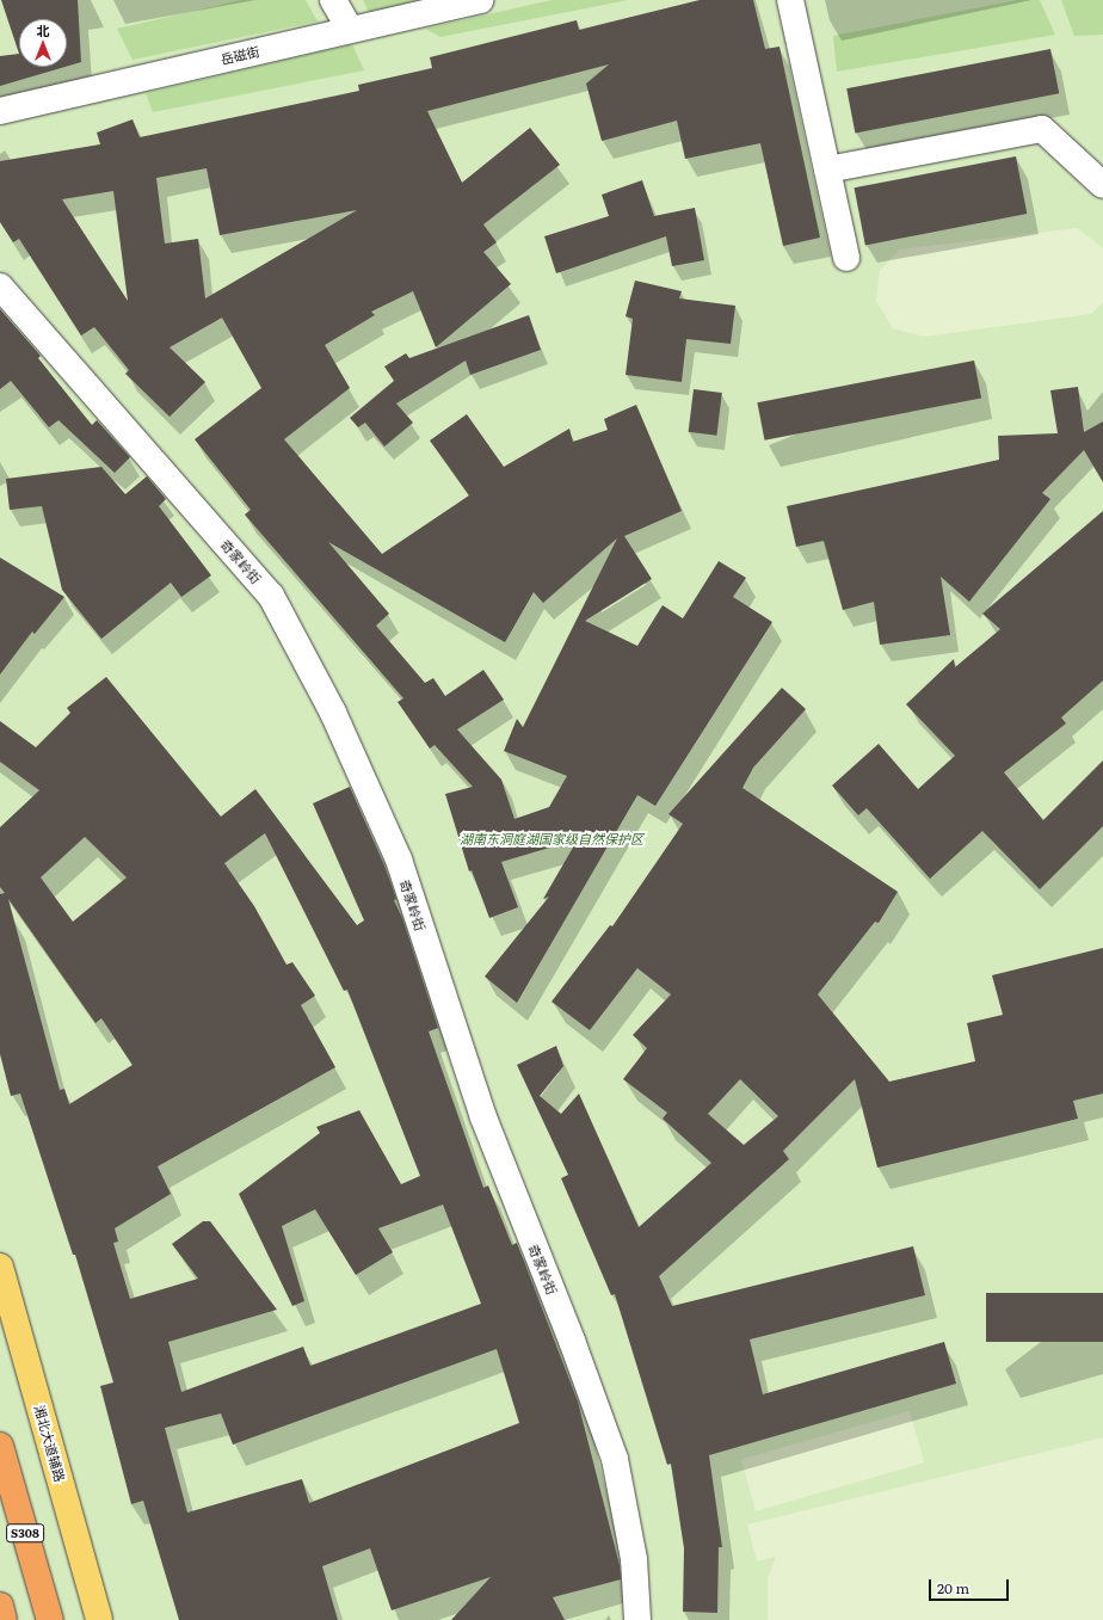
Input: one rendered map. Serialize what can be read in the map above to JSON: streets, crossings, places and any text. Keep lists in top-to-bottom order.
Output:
{
  "streets": {
    "highway": ["S308"],
    "main road": ["湘北大道辅路"],
    "street": ["岳磁街", "奇家岭街"]
  },
  "parks": ["湖南东洞庭湖国家级自然保护区"],
  "scale_bar": "20 m",
  "north": "top"
}
